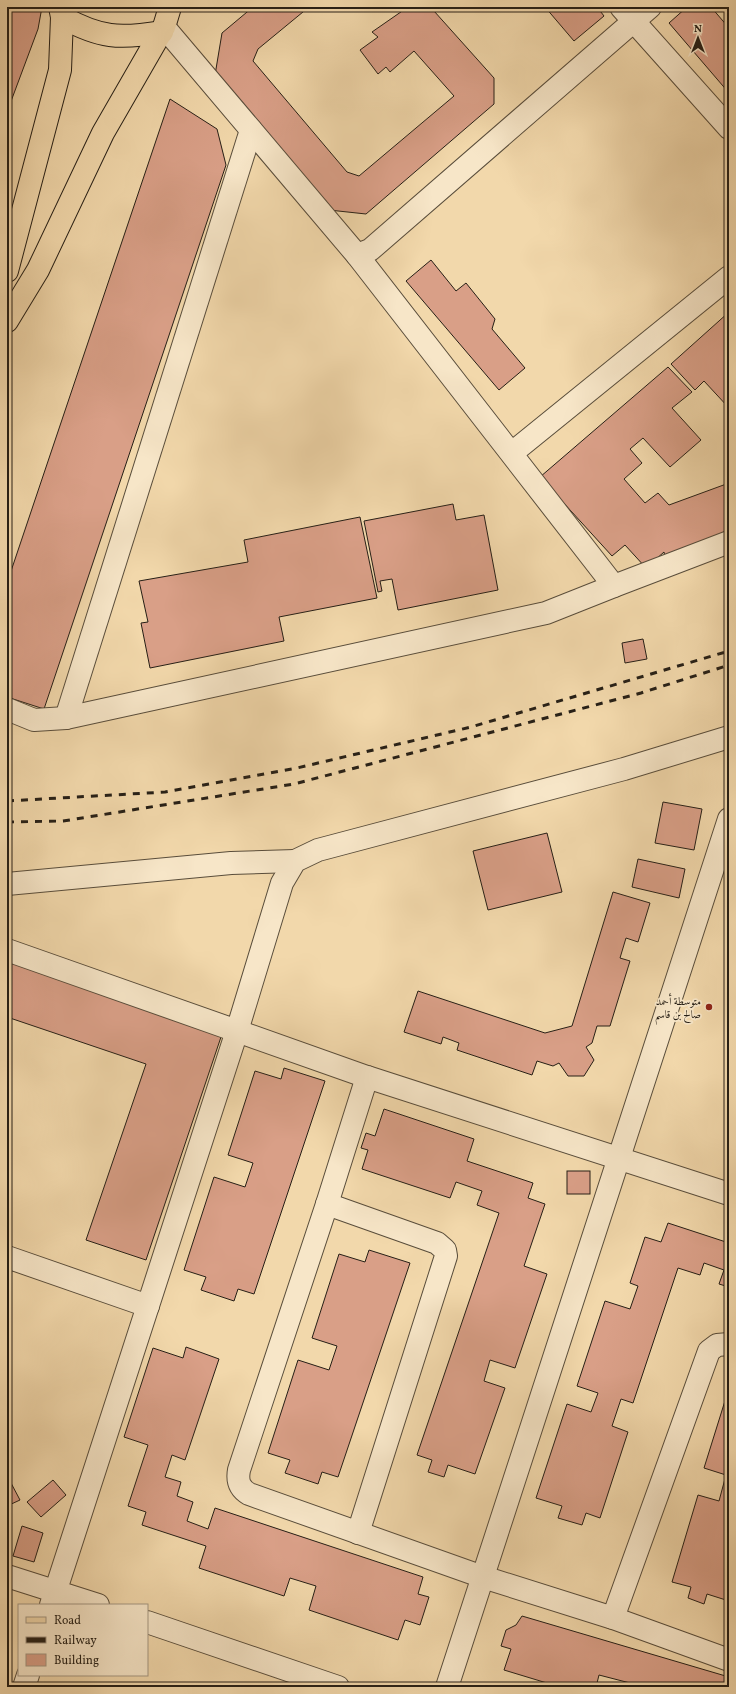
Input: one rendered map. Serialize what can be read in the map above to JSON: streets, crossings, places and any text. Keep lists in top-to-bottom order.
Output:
{
  "places": ["متوسطة أحمد صالح بن قاسم"],
  "legend": ["Road", "Railway", "Building"],
  "north": "top"
}
